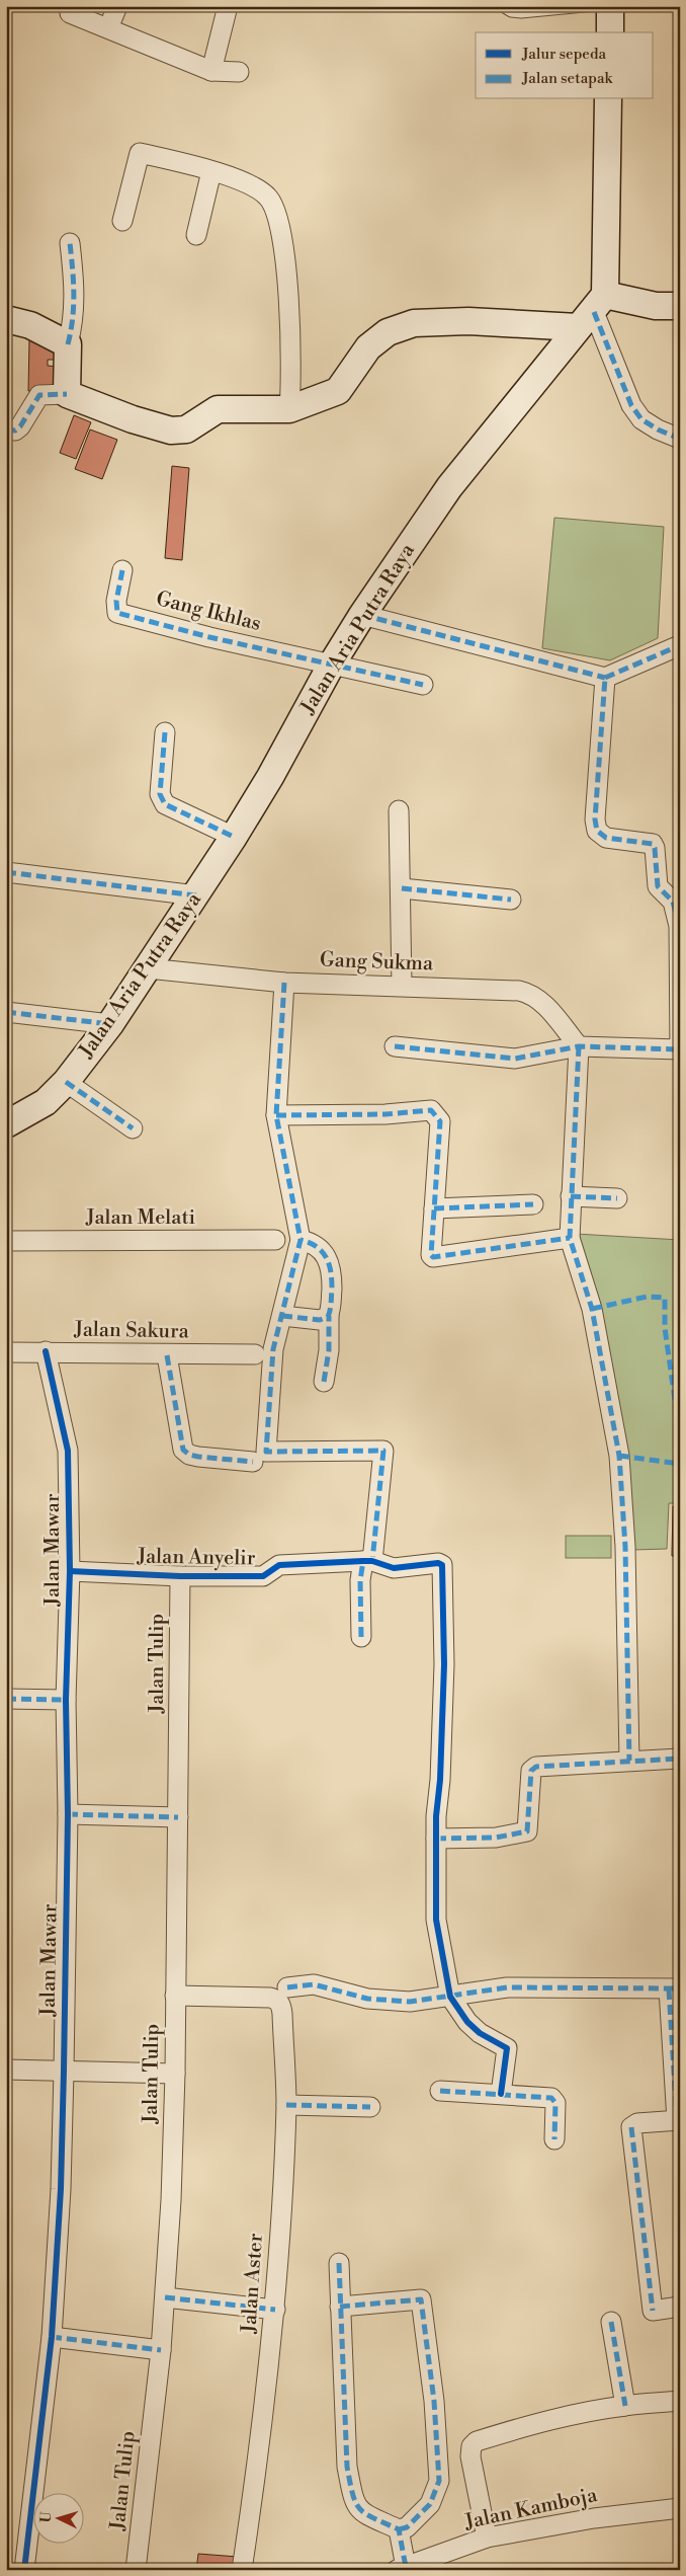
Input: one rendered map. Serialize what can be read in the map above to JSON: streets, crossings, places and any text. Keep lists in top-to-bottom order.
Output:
{
  "streets": {
    "main road": ["Jalan Aria Putra Raya"],
    "street": [
      "Gang Ikhlas",
      "Gang Sukma",
      "Jalan Melati",
      "Jalan Sakura",
      "Jalan Mawar",
      "Jalan Anyelir",
      "Jalan Tulip",
      "Jalan Aster",
      "Jalan Kamboja"
    ]
  },
  "crossings": [
    ["Gang Ikhlas", "Jalan Aria Putra Raya"],
    ["Jalan Aria Putra Raya", "Gang Sukma"],
    ["Jalan Sakura", "Jalan Mawar"],
    ["Jalan Mawar", "Jalan Anyelir"],
    ["Jalan Anyelir", "Jalan Tulip"]
  ],
  "legend": ["Jalur sepeda", "Jalan setapak"],
  "north": "left"
}
